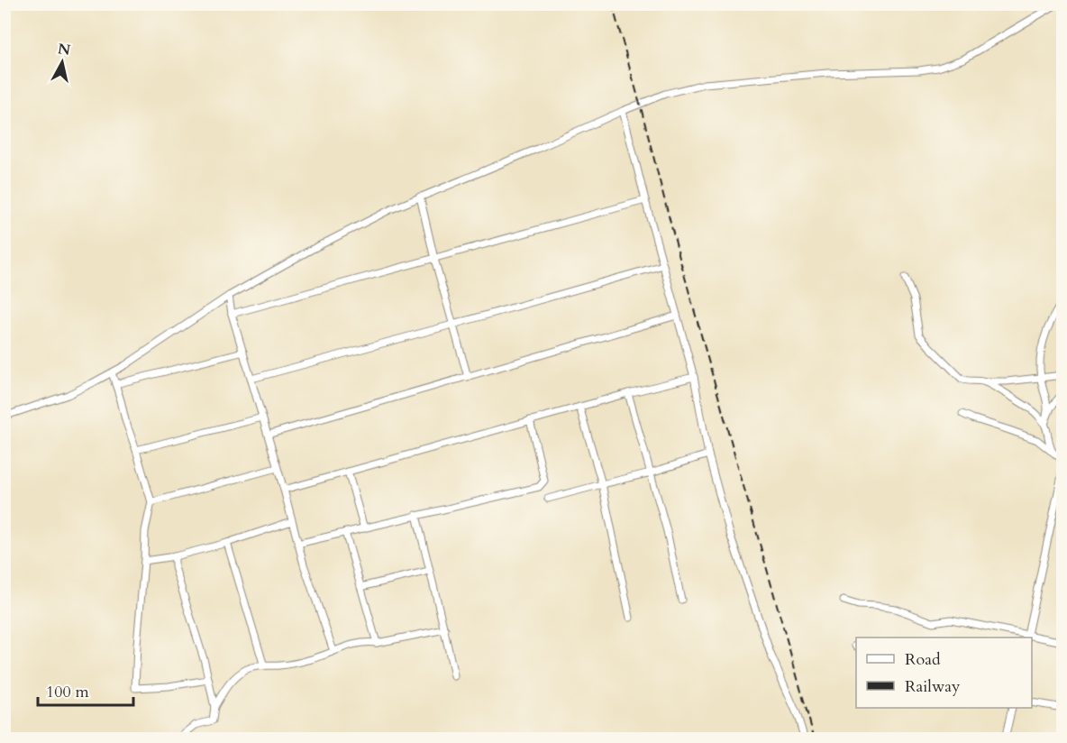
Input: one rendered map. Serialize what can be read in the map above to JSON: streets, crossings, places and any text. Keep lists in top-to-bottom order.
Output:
{
  "legend": ["Road", "Railway"],
  "scale_bar": "100 m",
  "north": "top"
}
